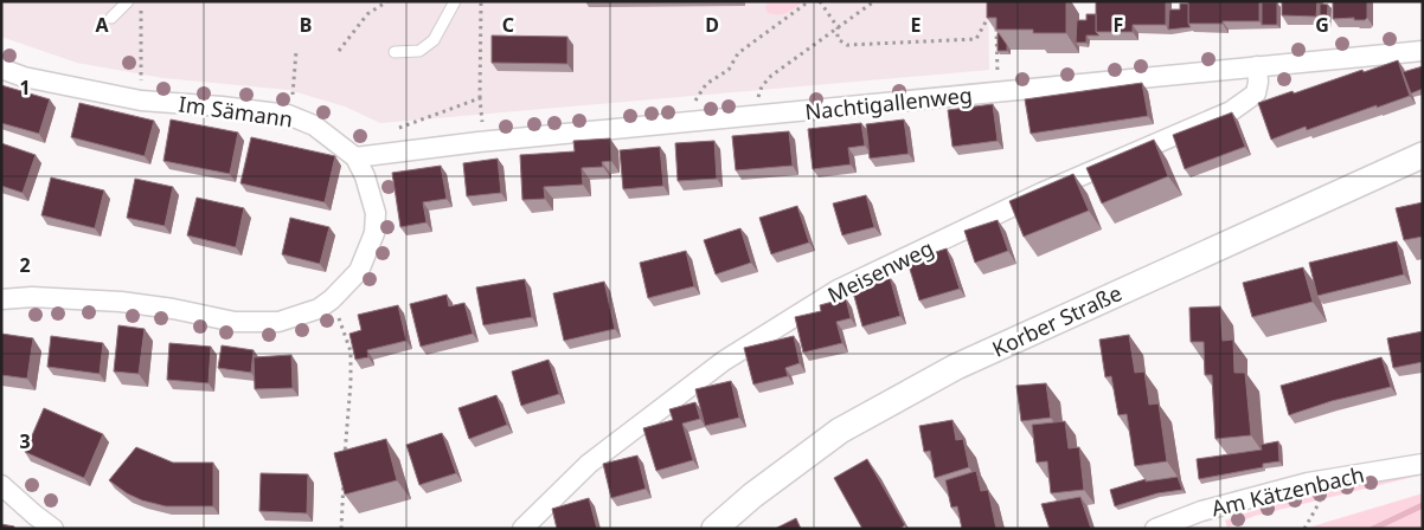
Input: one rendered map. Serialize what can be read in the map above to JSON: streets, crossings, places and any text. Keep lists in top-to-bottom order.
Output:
{
  "streets": {
    "street": [
      "Nachtigallenweg",
      "Im Sämann",
      "Meisenweg",
      "Korber Straße",
      "Am Kätzenbach"
    ]
  },
  "crossings": [
    ["Nachtigallenweg", "Im Sämann"],
    ["Nachtigallenweg", "Meisenweg"]
  ],
  "grid": {
    "columns": [
      "A",
      "B",
      "C",
      "D",
      "E",
      "F",
      "G"
    ],
    "rows": ["1", "2", "3"]
  }
}
